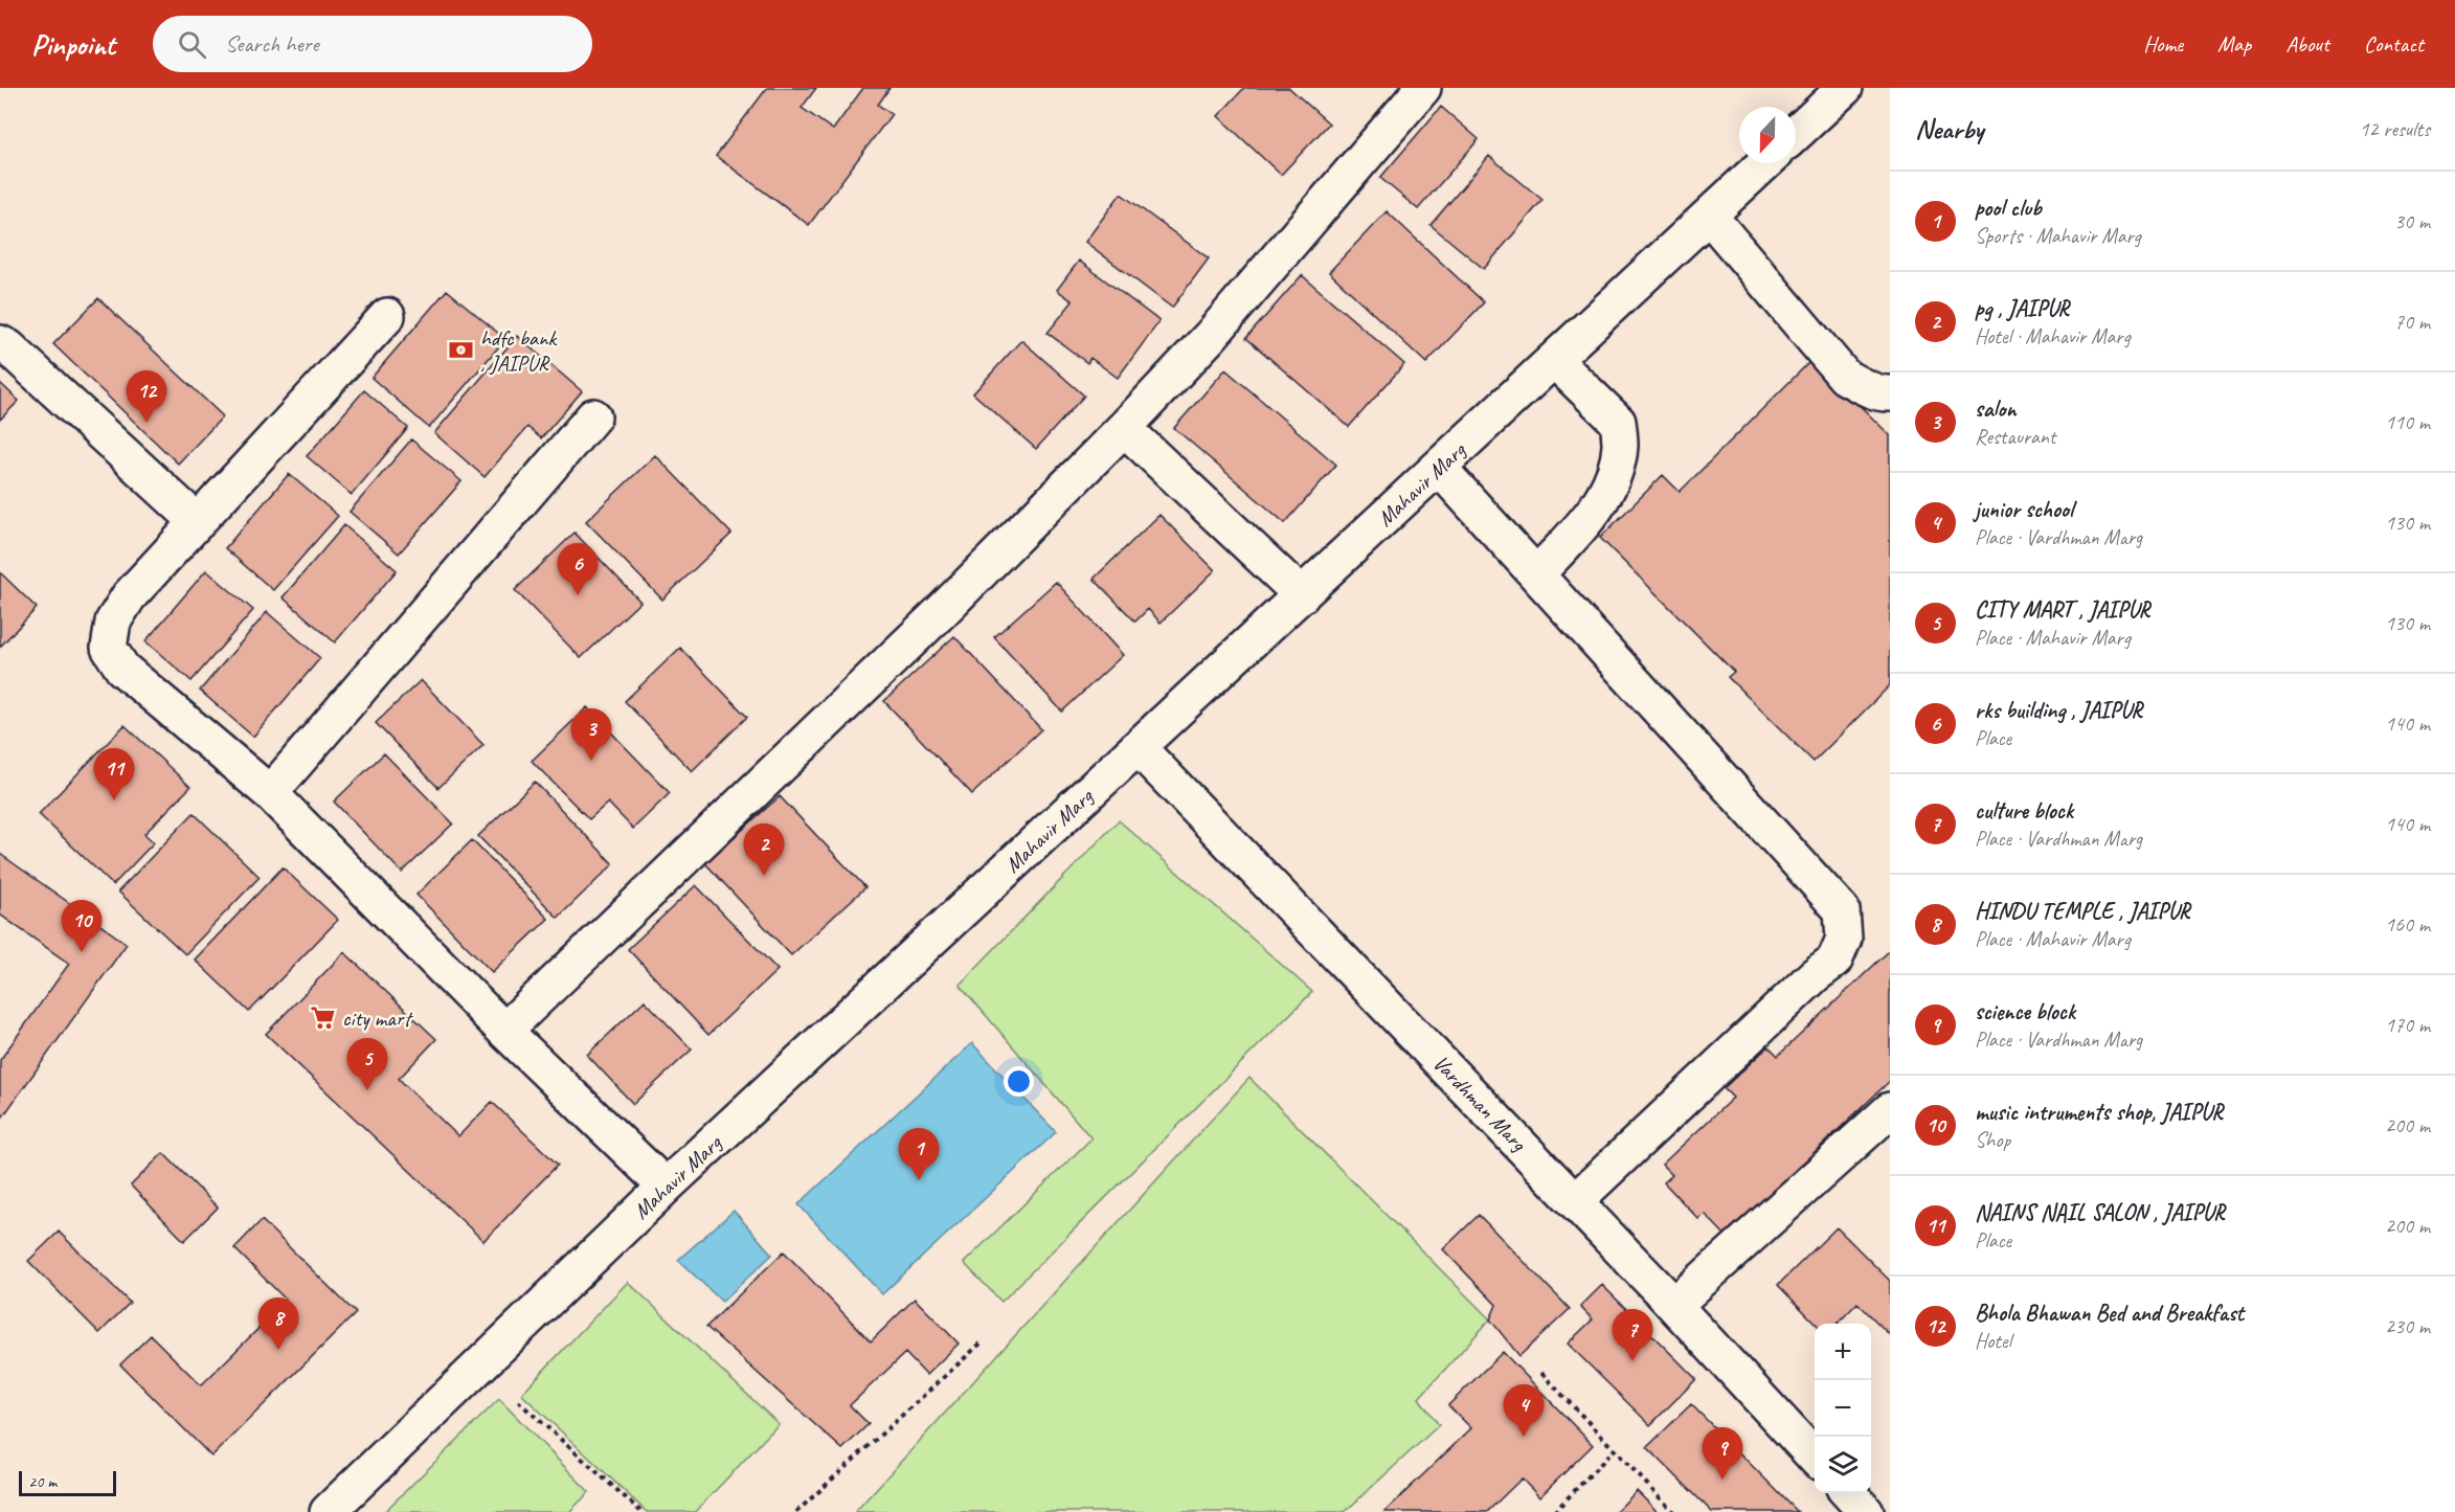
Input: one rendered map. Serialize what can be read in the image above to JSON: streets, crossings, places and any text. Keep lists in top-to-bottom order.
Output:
{
  "streets": {
    "street": ["Mahavir Marg", "Vardhman Marg"]
  },
  "crossings": [
    ["Mahavir Marg", "Vardhman Marg"]
  ],
  "places": {
    "bank": ["hdfc bank , JAIPUR"],
    "supermarket": ["city mart"]
  },
  "scale_bar": "20 m",
  "north": "bottom",
  "page": {
    "header": "Pinpoint",
    "search": "Search here",
    "nav": [
      "Home",
      "Map",
      "About",
      "Contact"
    ],
    "heading": ["Nearby", "12 results"],
    "list": [
      {
        "mark": "1",
        "name": "pool club",
        "note": "Sports · Mahavir Marg",
        "value": "30 m"
      },
      {
        "mark": "2",
        "name": "pg , JAIPUR",
        "note": "Hotel · Mahavir Marg",
        "value": "70 m"
      },
      {
        "mark": "3",
        "name": "salon",
        "note": "Restaurant",
        "value": "110 m"
      },
      {
        "mark": "4",
        "name": "junior school",
        "note": "Place · Vardhman Marg",
        "value": "130 m"
      },
      {
        "mark": "5",
        "name": "CITY MART , JAIPUR",
        "note": "Place · Mahavir Marg",
        "value": "130 m"
      },
      {
        "mark": "6",
        "name": "rks building , JAIPUR",
        "note": "Place",
        "value": "140 m"
      },
      {
        "mark": "7",
        "name": "culture block",
        "note": "Place · Vardhman Marg",
        "value": "140 m"
      },
      {
        "mark": "8",
        "name": "HINDU TEMPLE , JAIPUR",
        "note": "Place · Mahavir Marg",
        "value": "160 m"
      },
      {
        "mark": "9",
        "name": "science block",
        "note": "Place · Vardhman Marg",
        "value": "170 m"
      },
      {
        "mark": "10",
        "name": "music intruments shop, JAIPUR",
        "note": "Shop",
        "value": "200 m"
      },
      {
        "mark": "11",
        "name": "NAINS NAIL SALON , JAIPUR",
        "note": "Place",
        "value": "200 m"
      },
      {
        "mark": "12",
        "name": "Bhola Bhawan Bed and Breakfast",
        "note": "Hotel",
        "value": "230 m"
      }
    ],
    "pins": [
      "12",
      "6",
      "3",
      "11",
      "2",
      "10",
      "5",
      "1",
      "8",
      "7",
      "4",
      "9"
    ],
    "map_buttons": ["+", "−"],
    "scale": "20 m"
  }
}
